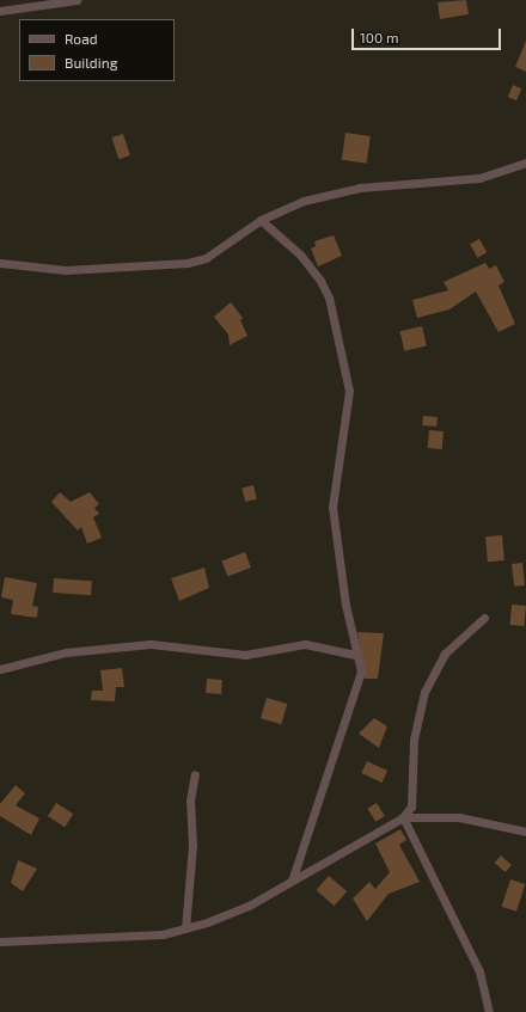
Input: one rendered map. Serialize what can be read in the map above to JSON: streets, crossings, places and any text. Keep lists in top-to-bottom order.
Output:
{
  "legend": ["Road", "Building"],
  "scale_bar": "100 m"
}
